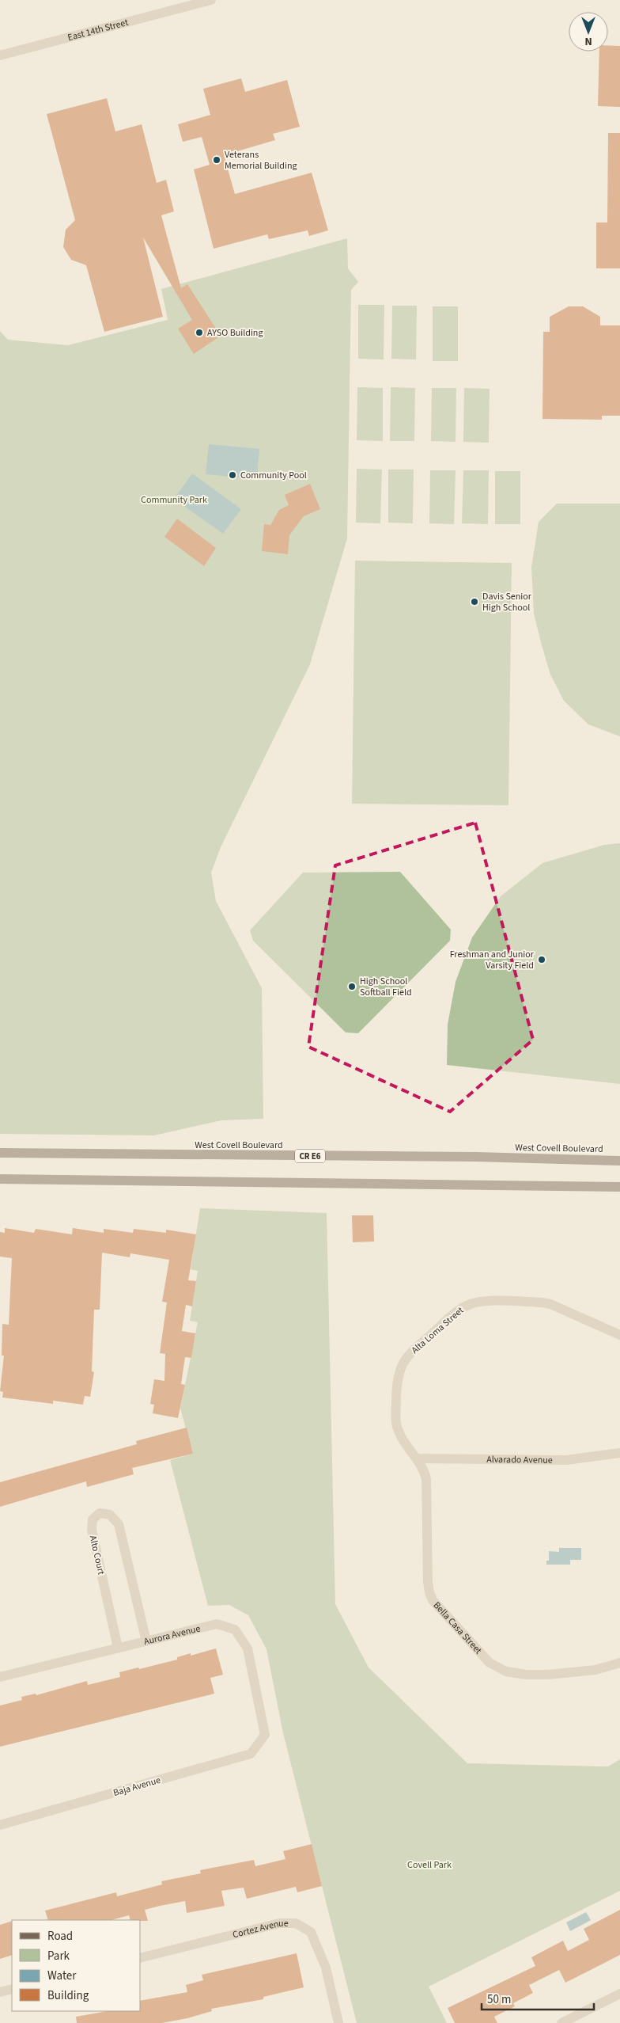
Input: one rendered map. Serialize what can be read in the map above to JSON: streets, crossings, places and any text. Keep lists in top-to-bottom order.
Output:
{
  "streets": {
    "main road": ["West Covell Boulevard", "CR E6"],
    "street": [
      "East 14th Street",
      "Alta Loma Street",
      "Alvarado Avenue",
      "Alto Court",
      "Bella Casa Street",
      "Aurora Avenue",
      "Baja Avenue",
      "Cortez Avenue"
    ]
  },
  "crossings": [
    ["Alta Loma Street", "Alvarado Avenue"],
    ["Alta Loma Street", "Bella Casa Street"],
    ["Alvarado Avenue", "Bella Casa Street"],
    ["Alto Court", "Aurora Avenue"],
    ["Aurora Avenue", "Baja Avenue"]
  ],
  "parks": ["Community Park", "Covell Park"],
  "places": [
    "Veterans Memorial Building",
    "AYSO Building",
    "Community Pool",
    "Davis Senior High School",
    "Freshman and Junior Varsity Field",
    "High School Softball Field"
  ],
  "legend": [
    "Road",
    "Park",
    "Water",
    "Building"
  ],
  "scale_bar": "50 m",
  "north": "bottom"
}
